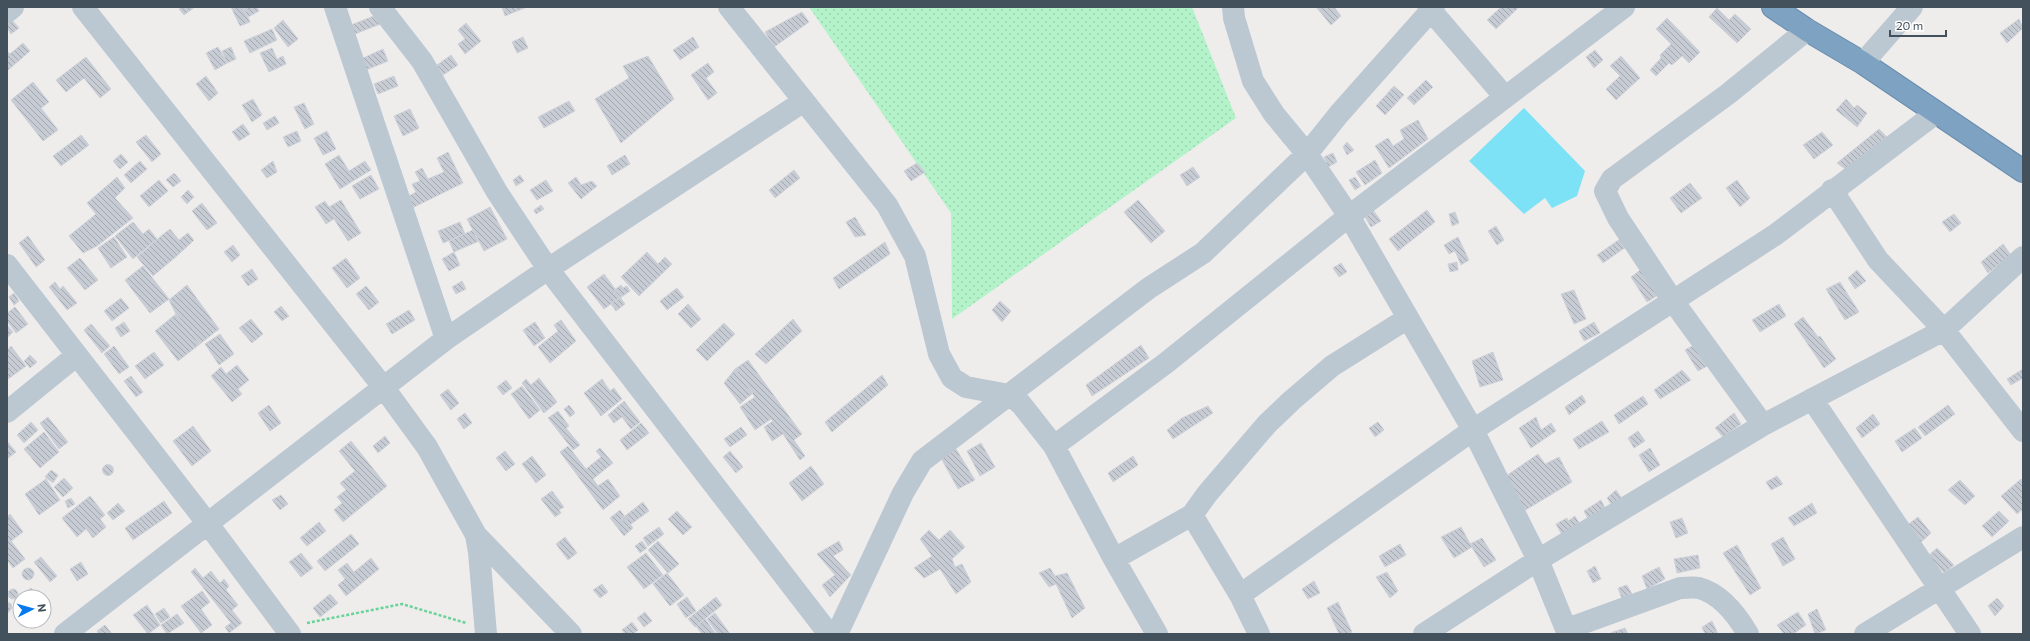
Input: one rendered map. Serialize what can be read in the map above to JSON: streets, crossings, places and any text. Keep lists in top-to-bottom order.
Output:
{
  "scale_bar": "20 m",
  "north": "right"
}
